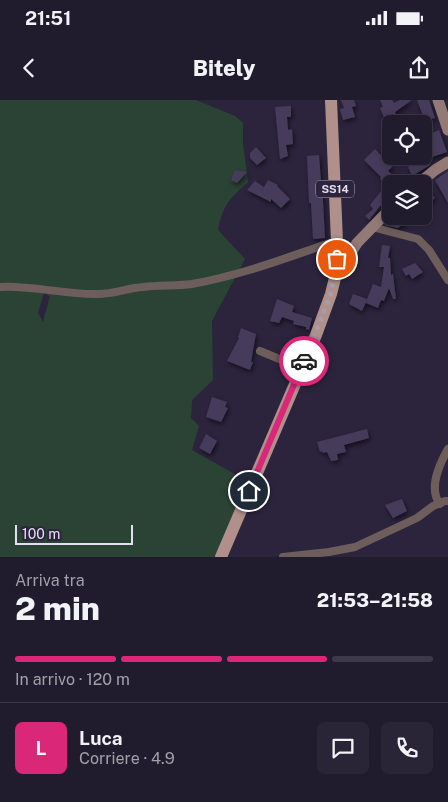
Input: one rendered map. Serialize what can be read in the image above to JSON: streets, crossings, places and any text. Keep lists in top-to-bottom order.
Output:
{
  "streets": {
    "main road": ["SS14"]
  },
  "scale_bar": "100 m",
  "page": {
    "status": "21:51",
    "header": "Bitely",
    "scale": "100 m",
    "heading": ["2 min", "Arriva tra", "21:53–21:58"],
    "panel": ["Luca", "Corriere · 4.9"],
    "bar": "In arrivo · 120 m",
    "round": "L"
  }
}
